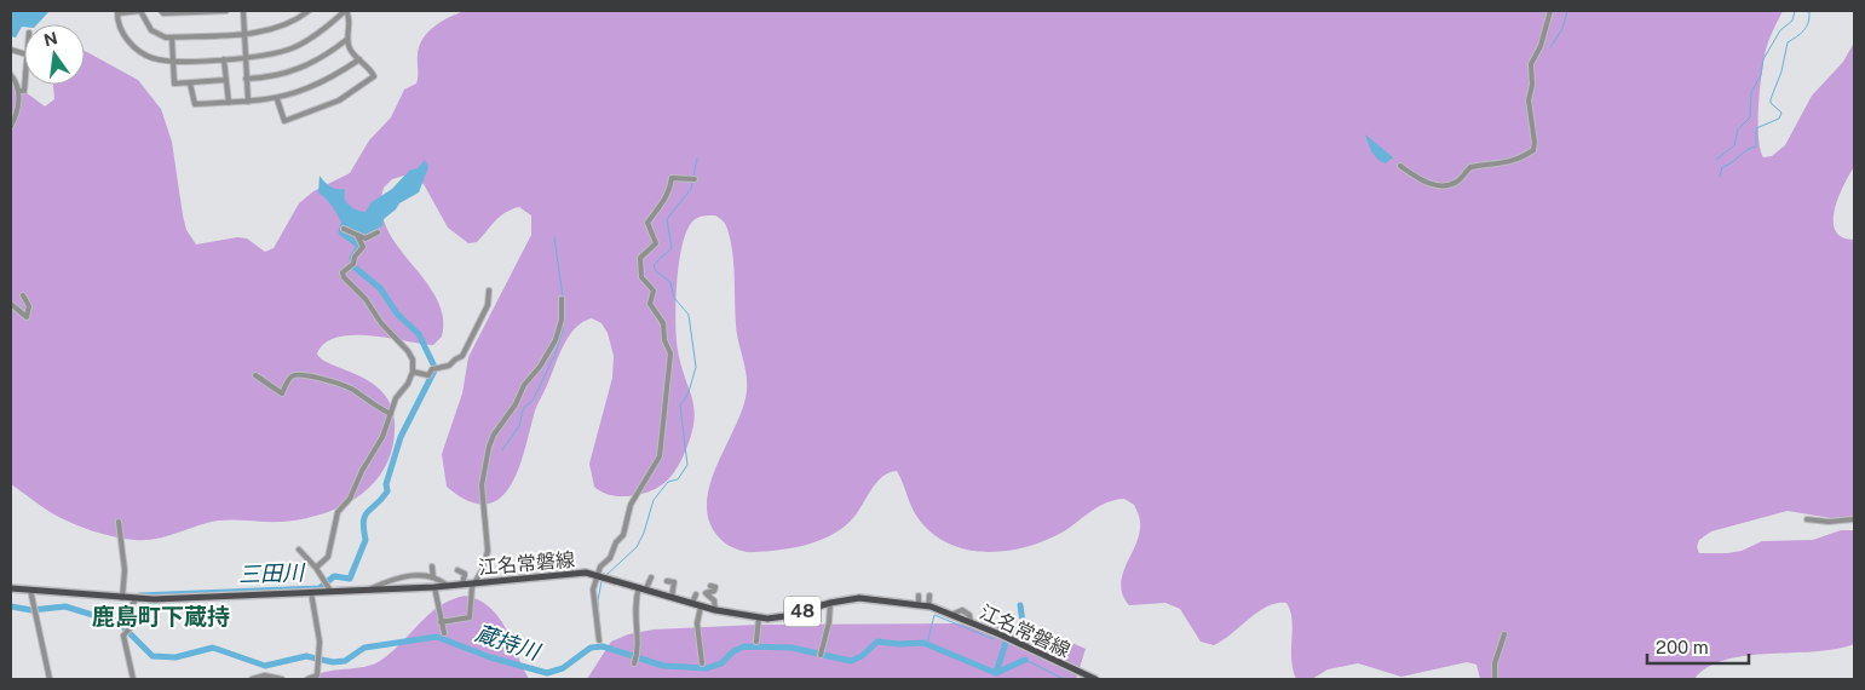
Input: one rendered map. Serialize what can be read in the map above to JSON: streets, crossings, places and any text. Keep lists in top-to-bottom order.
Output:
{
  "streets": {
    "main road": ["江名常磐線", "48"]
  },
  "districts": ["鹿島町下蔵持"],
  "water": ["三田川", "蔵持川"],
  "scale_bar": "200 m",
  "north": "top"
}
